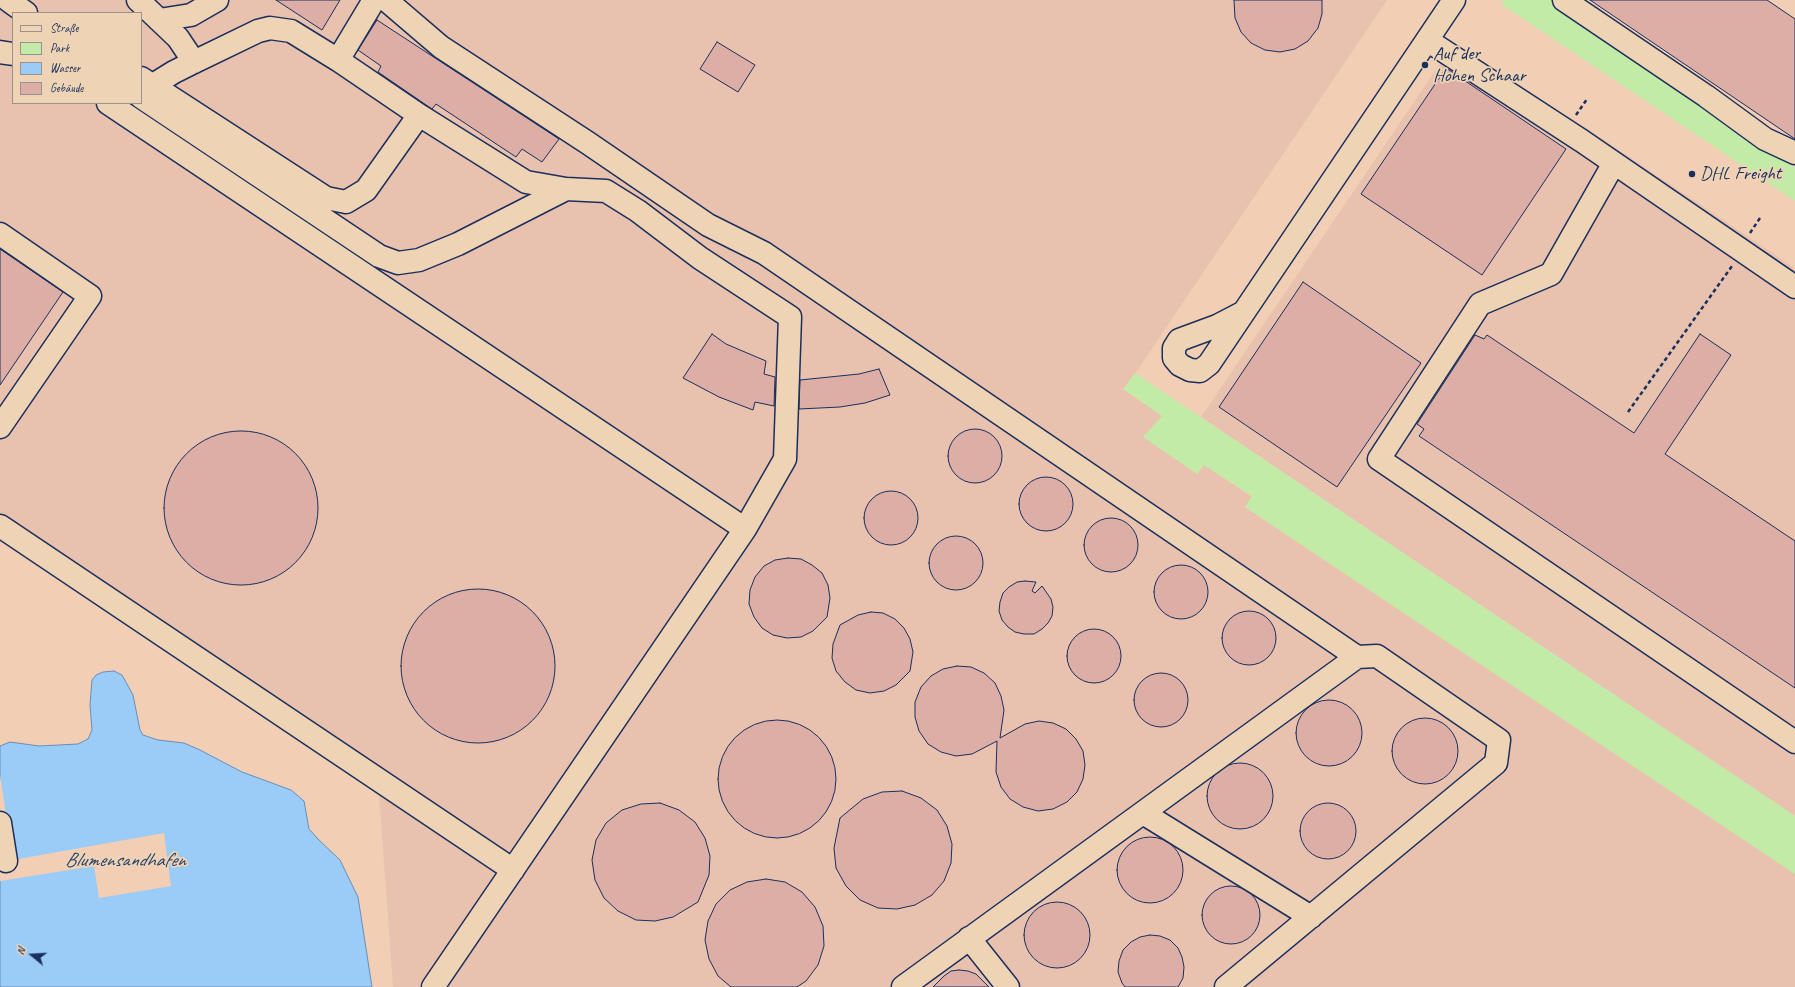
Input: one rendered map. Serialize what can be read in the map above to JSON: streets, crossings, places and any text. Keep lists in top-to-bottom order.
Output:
{
  "water": ["Blumensandhafen"],
  "places": ["Auf der Hohen Schaar", "DHL Freight"],
  "legend": [
    "Straße",
    "Park",
    "Wasser",
    "Gebäude"
  ],
  "north": "left"
}
